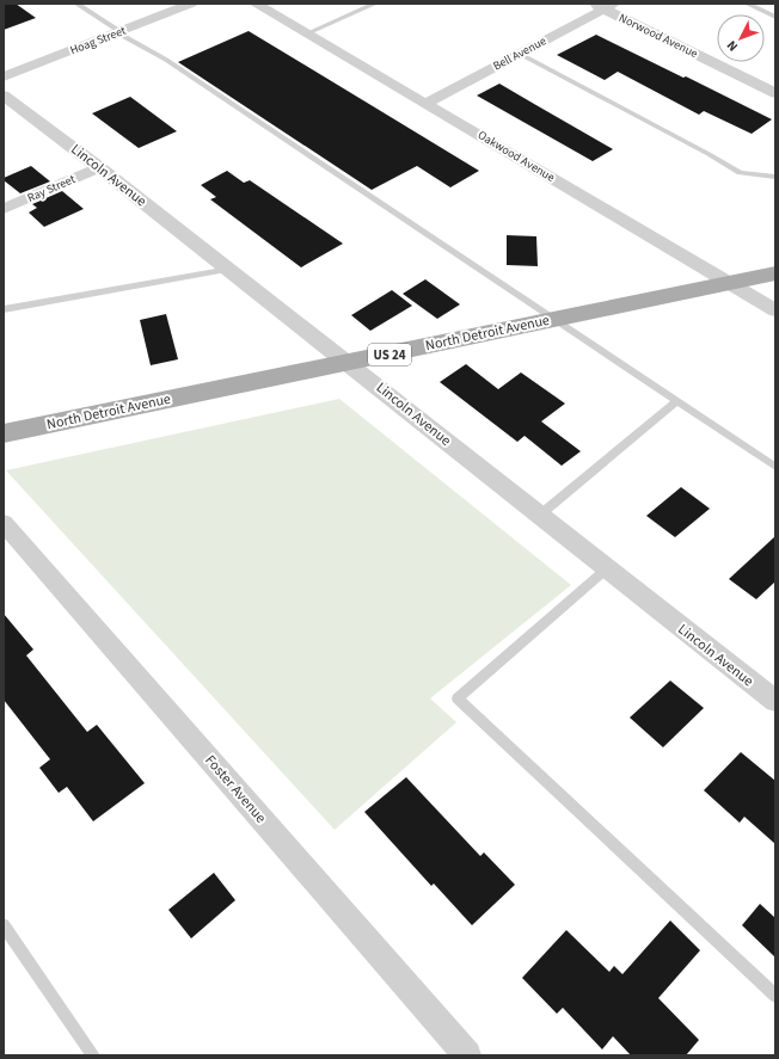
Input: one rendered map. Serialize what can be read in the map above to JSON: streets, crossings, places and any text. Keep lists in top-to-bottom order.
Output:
{
  "streets": {
    "main road": ["North Detroit Avenue", "US 24"],
    "street": [
      "Norwood Avenue",
      "Hoag Street",
      "Bell Avenue",
      "Oakwood Avenue",
      "Lincoln Avenue",
      "Ray Street",
      "Foster Avenue"
    ]
  },
  "crossings": [
    ["Norwood Avenue", "Bell Avenue"],
    ["Bell Avenue", "Oakwood Avenue"],
    ["Oakwood Avenue", "North Detroit Avenue"],
    ["Lincoln Avenue", "Ray Street"],
    ["Lincoln Avenue", "North Detroit Avenue"]
  ],
  "north": "bottom left"
}
